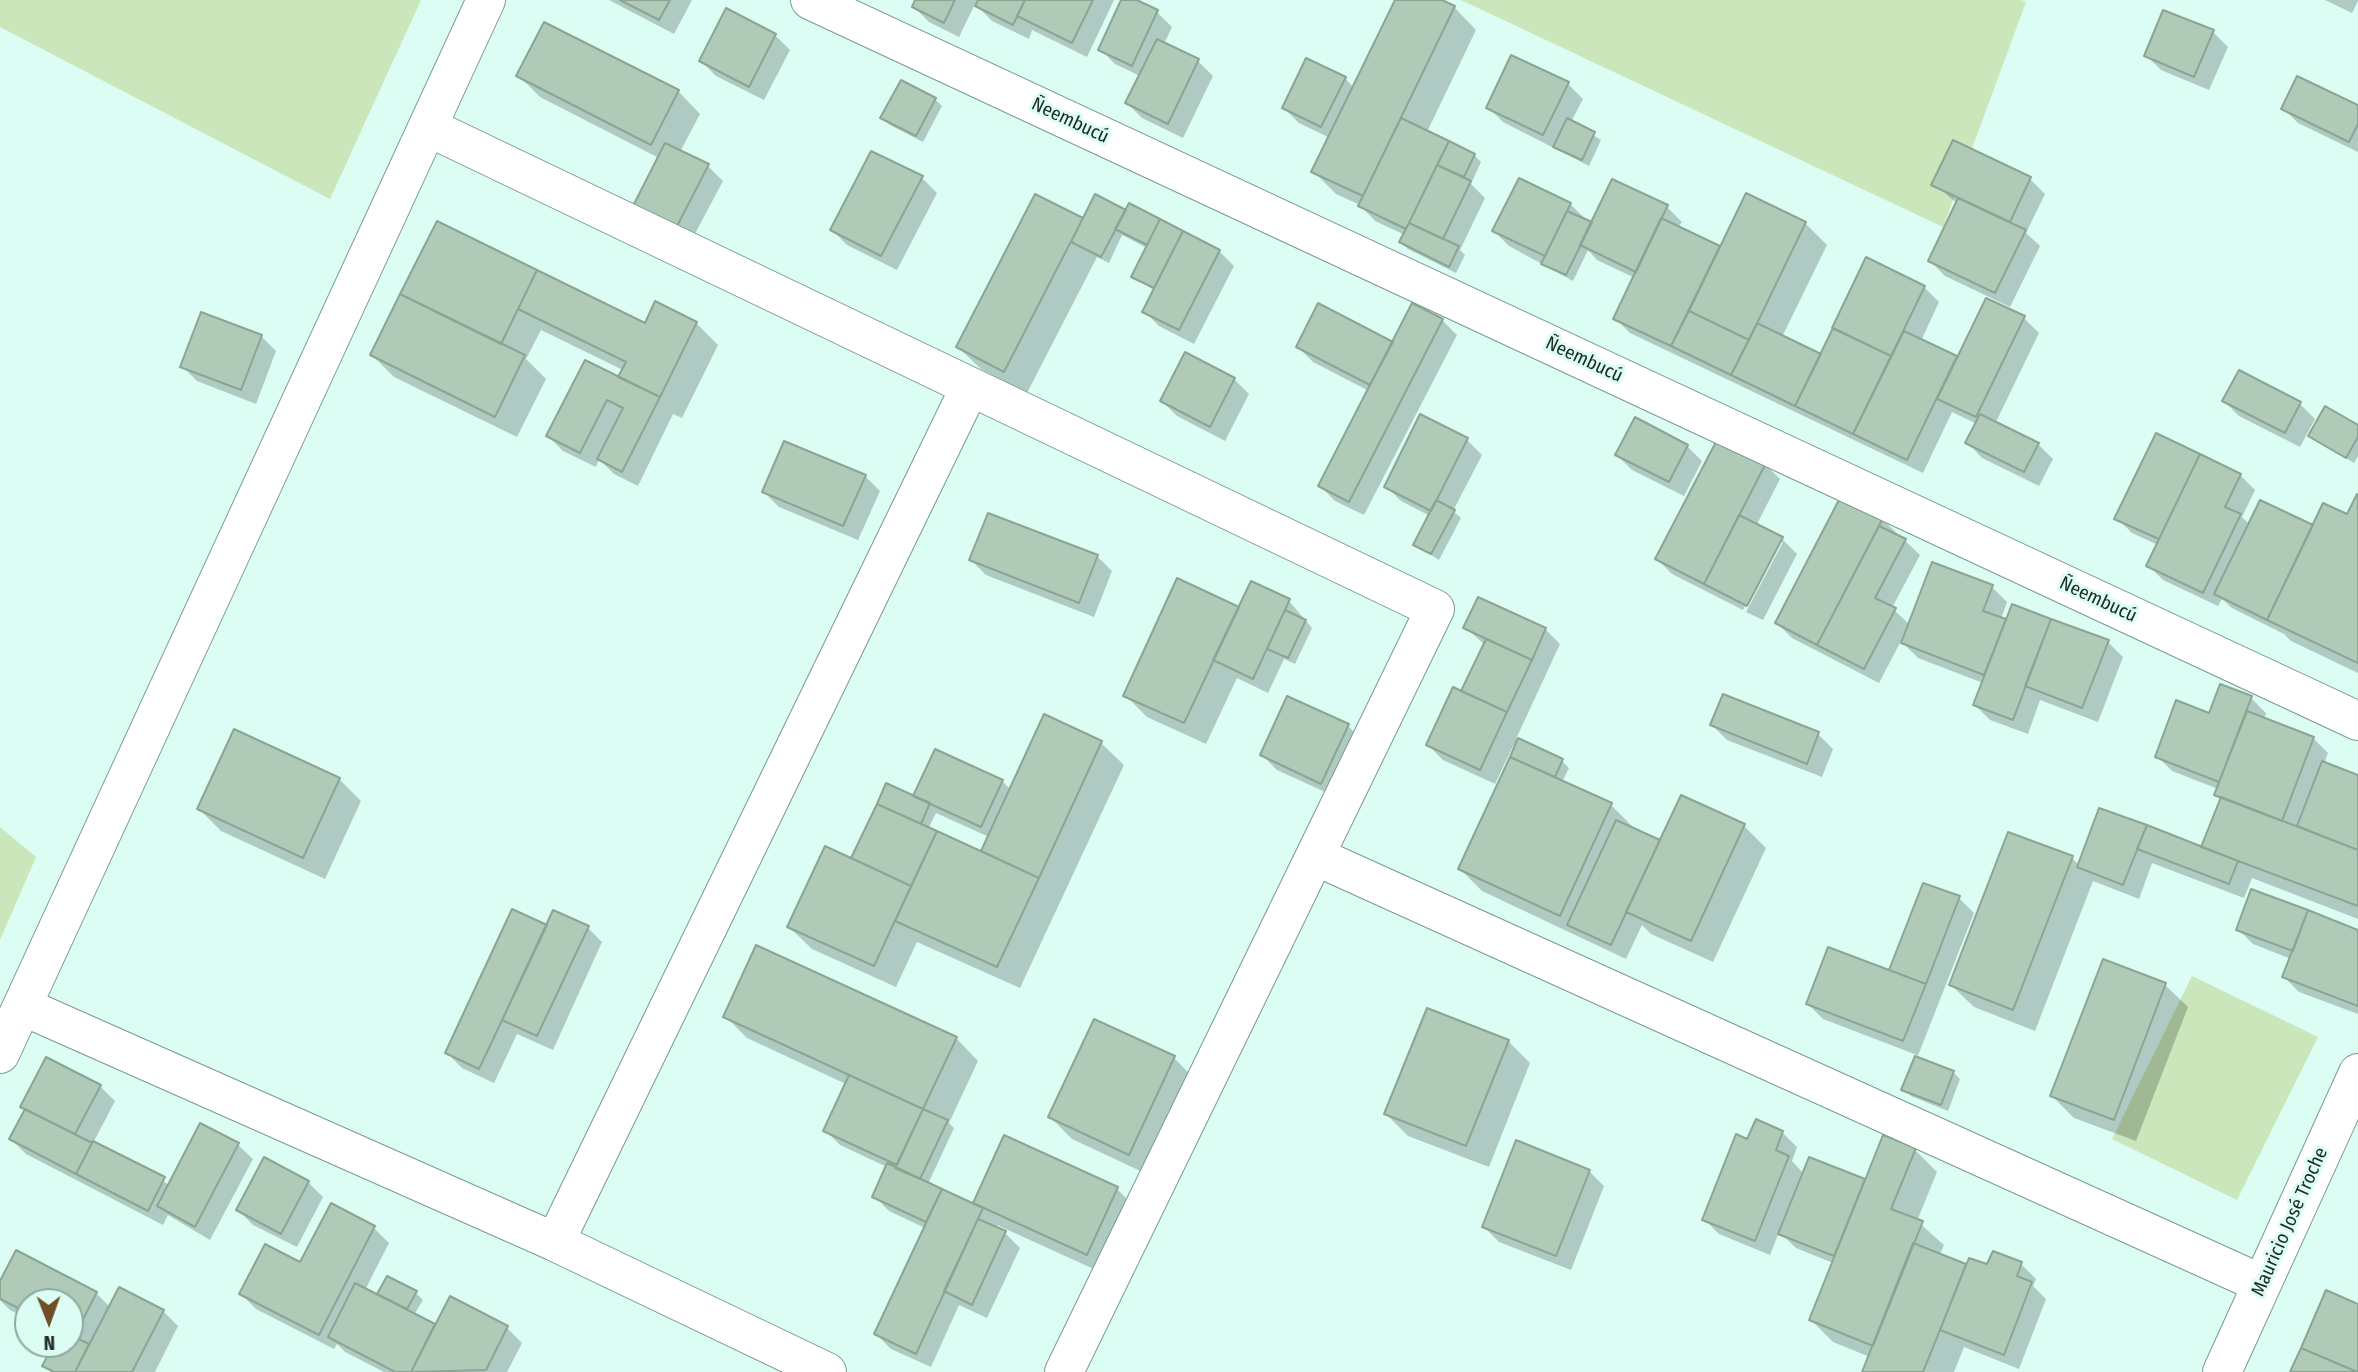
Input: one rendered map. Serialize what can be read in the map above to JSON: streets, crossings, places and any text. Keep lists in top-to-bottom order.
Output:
{
  "streets": {
    "street": ["Ñeembucú", "Mauricio José Troche"]
  },
  "north": "bottom"
}
